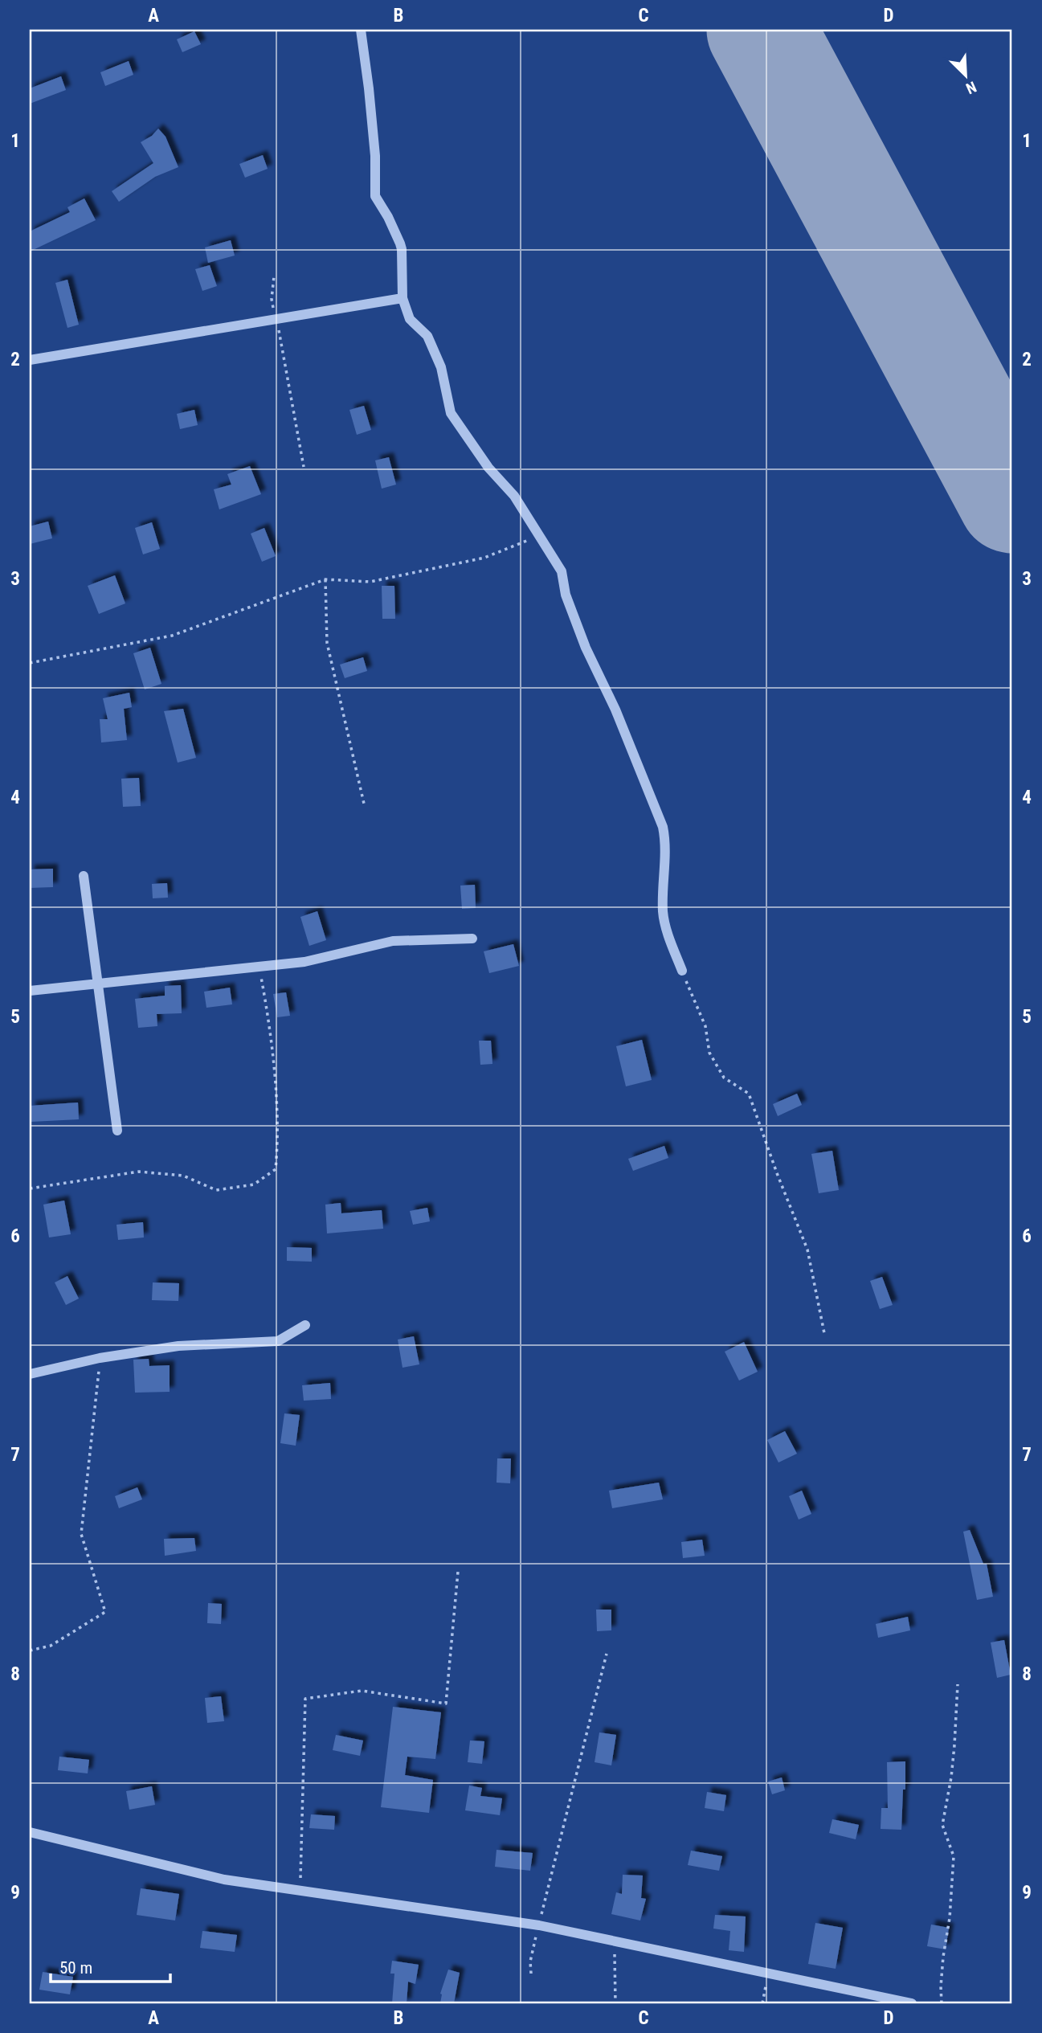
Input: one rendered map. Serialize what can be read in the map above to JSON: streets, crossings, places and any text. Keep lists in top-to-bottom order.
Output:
{
  "scale_bar": "50 m",
  "north": "bottom right",
  "grid": {
    "columns": [
      "A",
      "B",
      "C",
      "D"
    ],
    "rows": [
      "1",
      "2",
      "3",
      "4",
      "5",
      "6",
      "7",
      "8",
      "9"
    ]
  }
}
